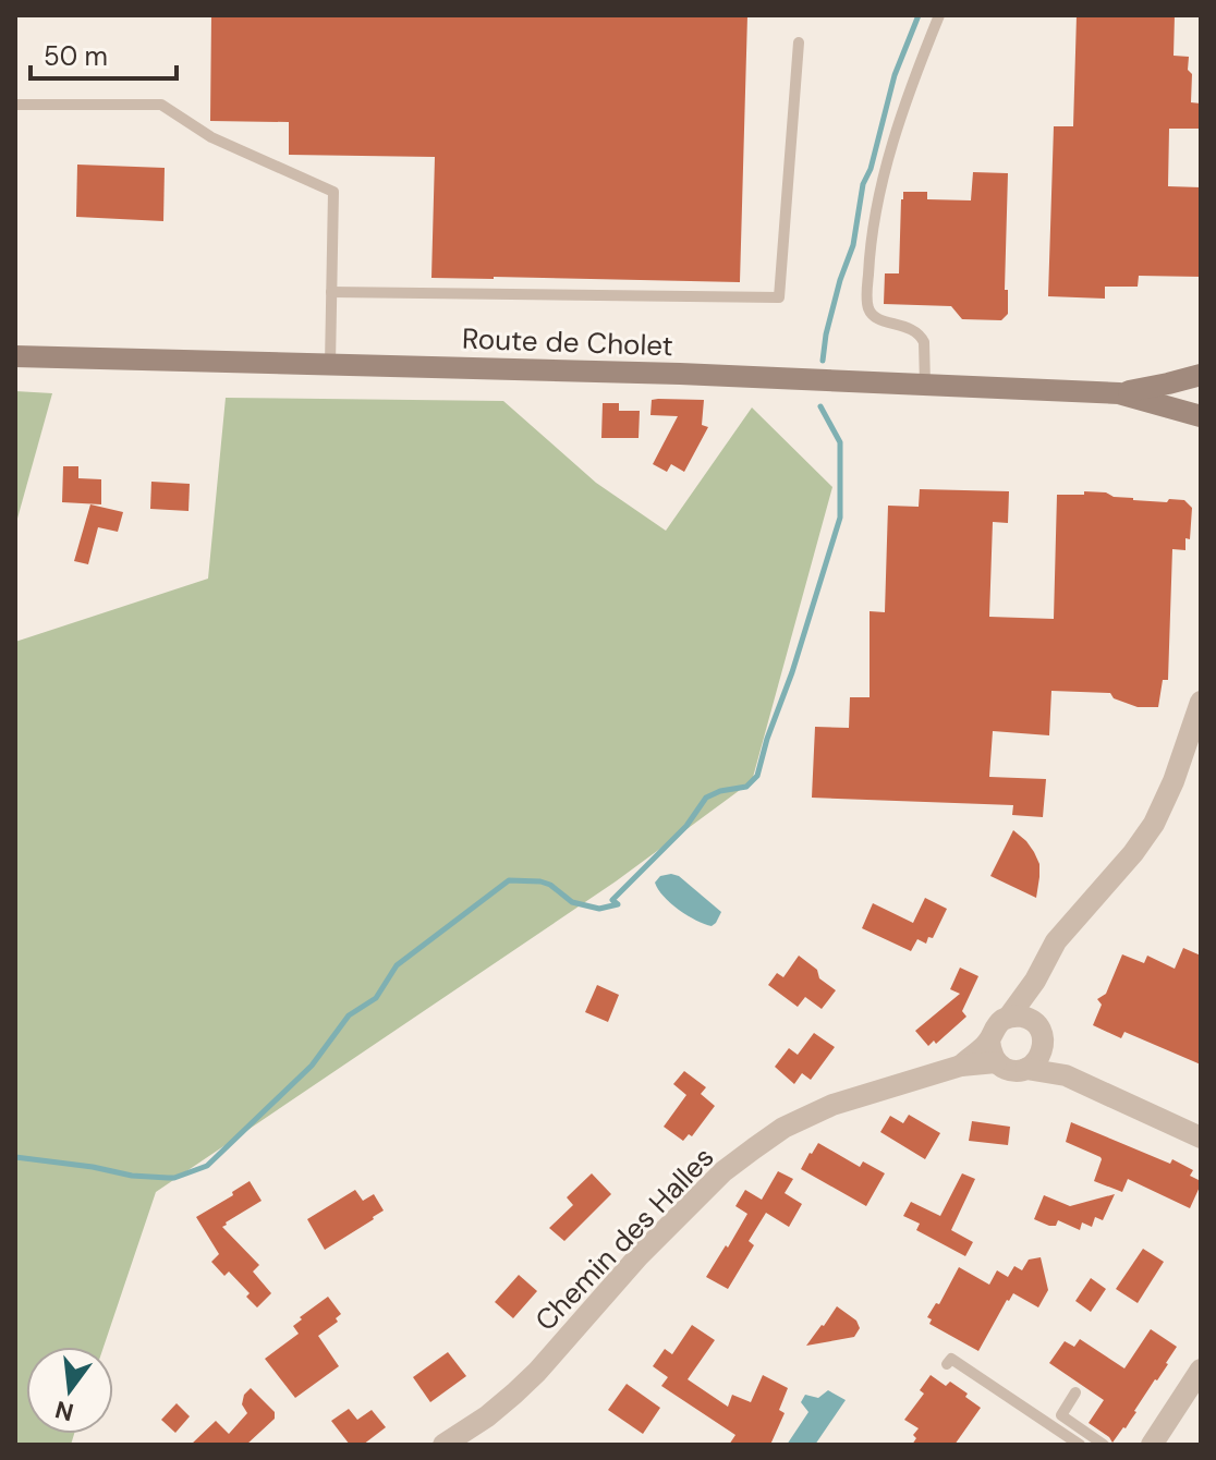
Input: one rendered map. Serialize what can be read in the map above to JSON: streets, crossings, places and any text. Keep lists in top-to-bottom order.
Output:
{
  "streets": {
    "main road": ["Route de Cholet"],
    "street": ["Chemin des Halles"]
  },
  "scale_bar": "50 m",
  "north": "bottom"
}
